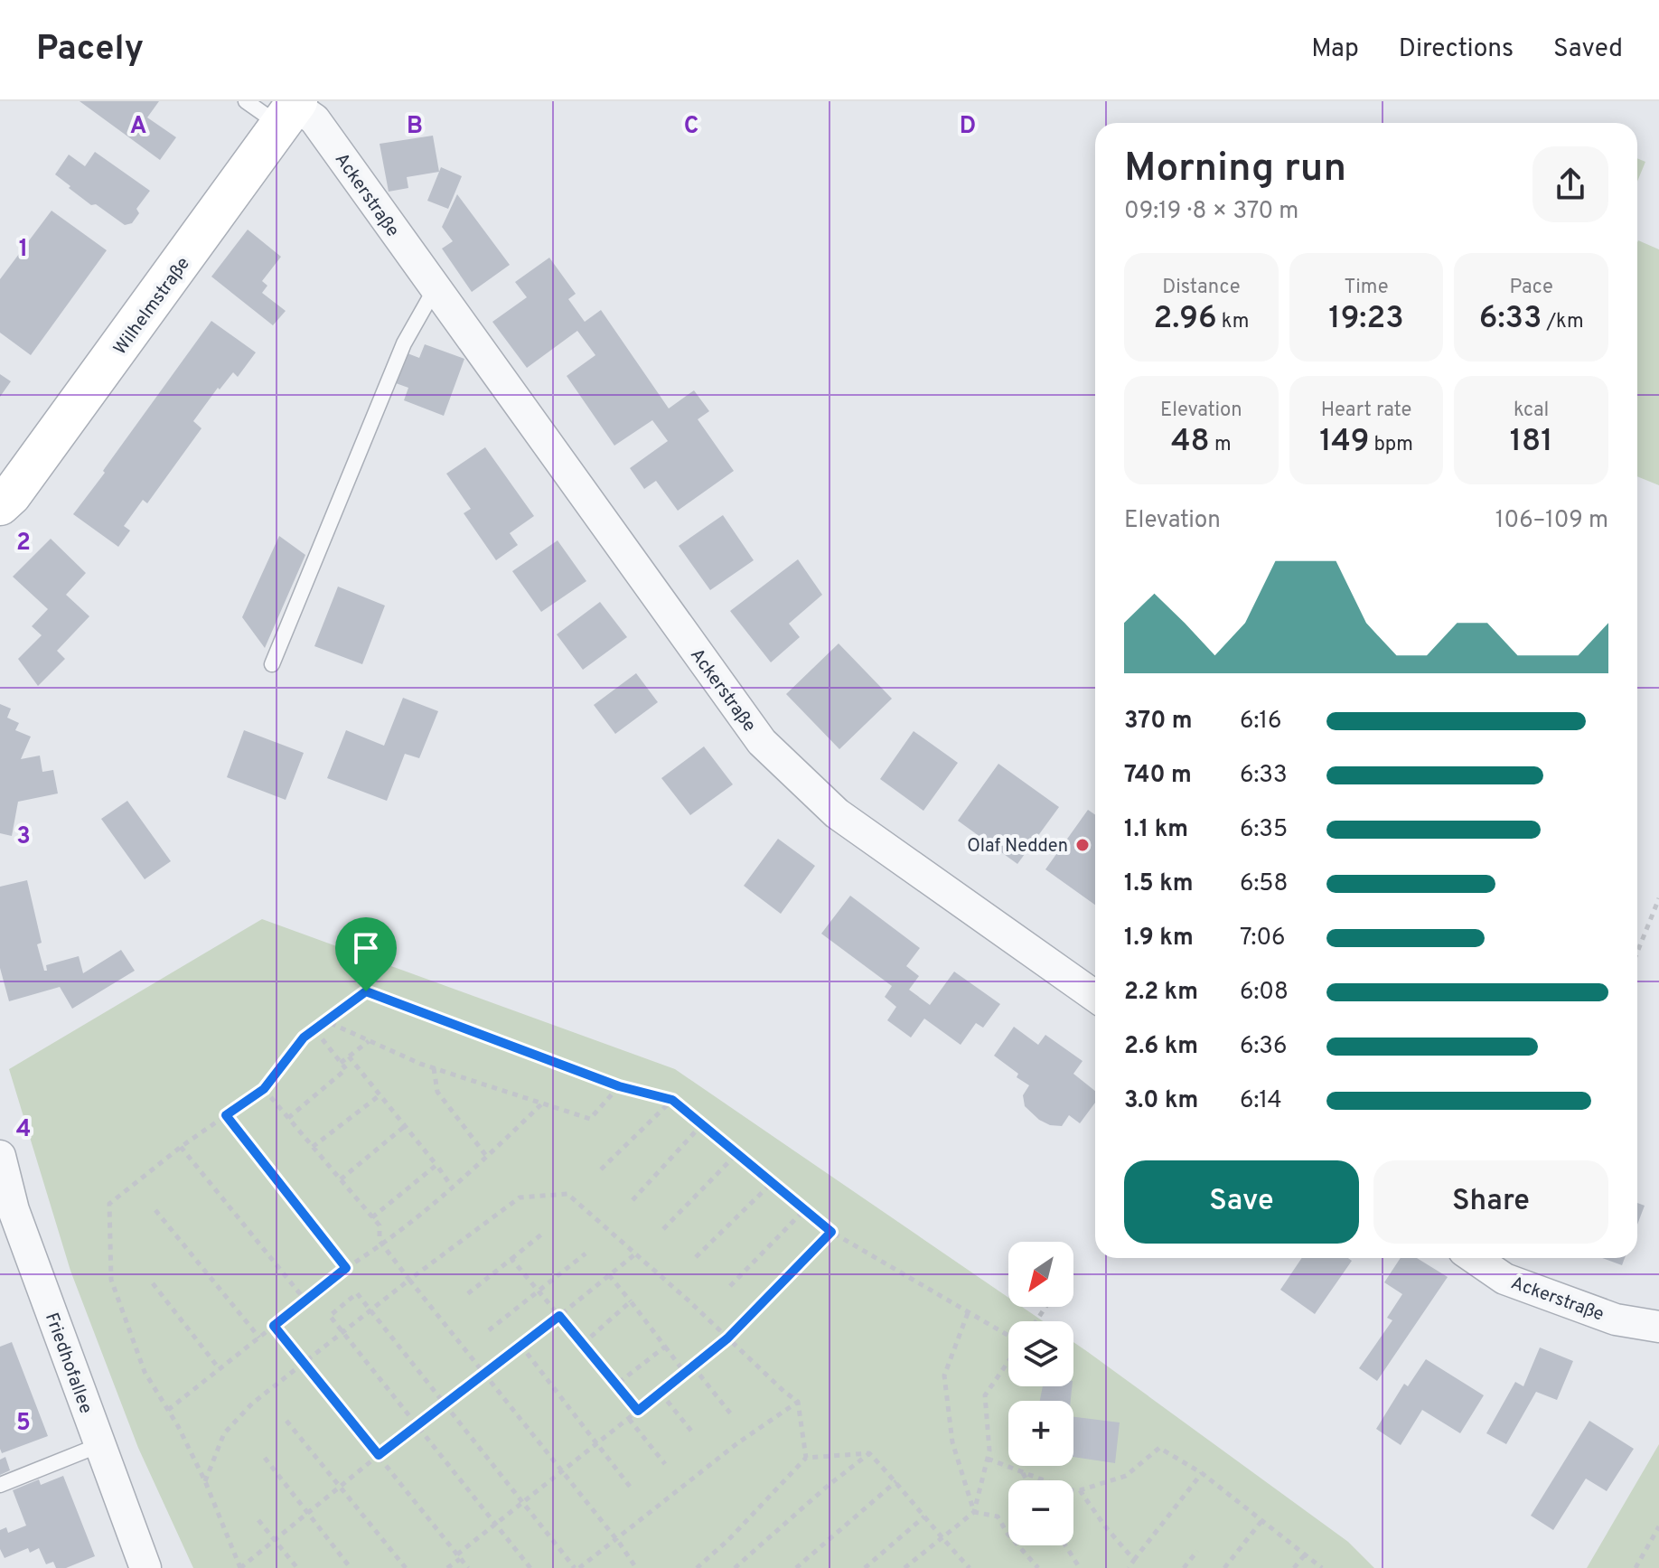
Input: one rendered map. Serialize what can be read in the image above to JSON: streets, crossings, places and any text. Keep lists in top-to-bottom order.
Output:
{
  "streets": {
    "street": ["Ackerstraße", "Wilhelmstraße", "Friedhofallee"]
  },
  "crossings": [
    ["Ackerstraße", "Wilhelmstraße"]
  ],
  "places": ["Olaf Nedden"],
  "north": "bottom left",
  "page": {
    "header": "Pacely",
    "nav": ["Map", "Directions", "Saved"],
    "heading": ["Morning run", "09:19 · 8 × 370 m"],
    "stats": [
      ["Distance", "2.96 km"],
      ["Time", "19:23"],
      ["Pace", "6:33 /km"],
      ["Elevation", "48 m"],
      ["Heart rate", "149 bpm"],
      ["kcal", "181"]
    ],
    "chart": ["Elevation", "106–109 m"],
    "list": [
      {
        "name": "370 m",
        "note": "6:16"
      },
      {
        "name": "740 m",
        "note": "6:33"
      },
      {
        "name": "1.1 km",
        "note": "6:35"
      },
      {
        "name": "1.5 km",
        "note": "6:58"
      },
      {
        "name": "1.9 km",
        "note": "7:06"
      },
      {
        "name": "2.2 km",
        "note": "6:08"
      },
      {
        "name": "2.6 km",
        "note": "6:36"
      },
      {
        "name": "3.0 km",
        "note": "6:14"
      }
    ],
    "buttons": ["Save", "Share"],
    "map_buttons": ["+", "−"]
  },
  "grid": {
    "columns": [
      "A",
      "B",
      "C",
      "D"
    ],
    "rows": [
      "1",
      "2",
      "3",
      "4",
      "5"
    ]
  }
}
